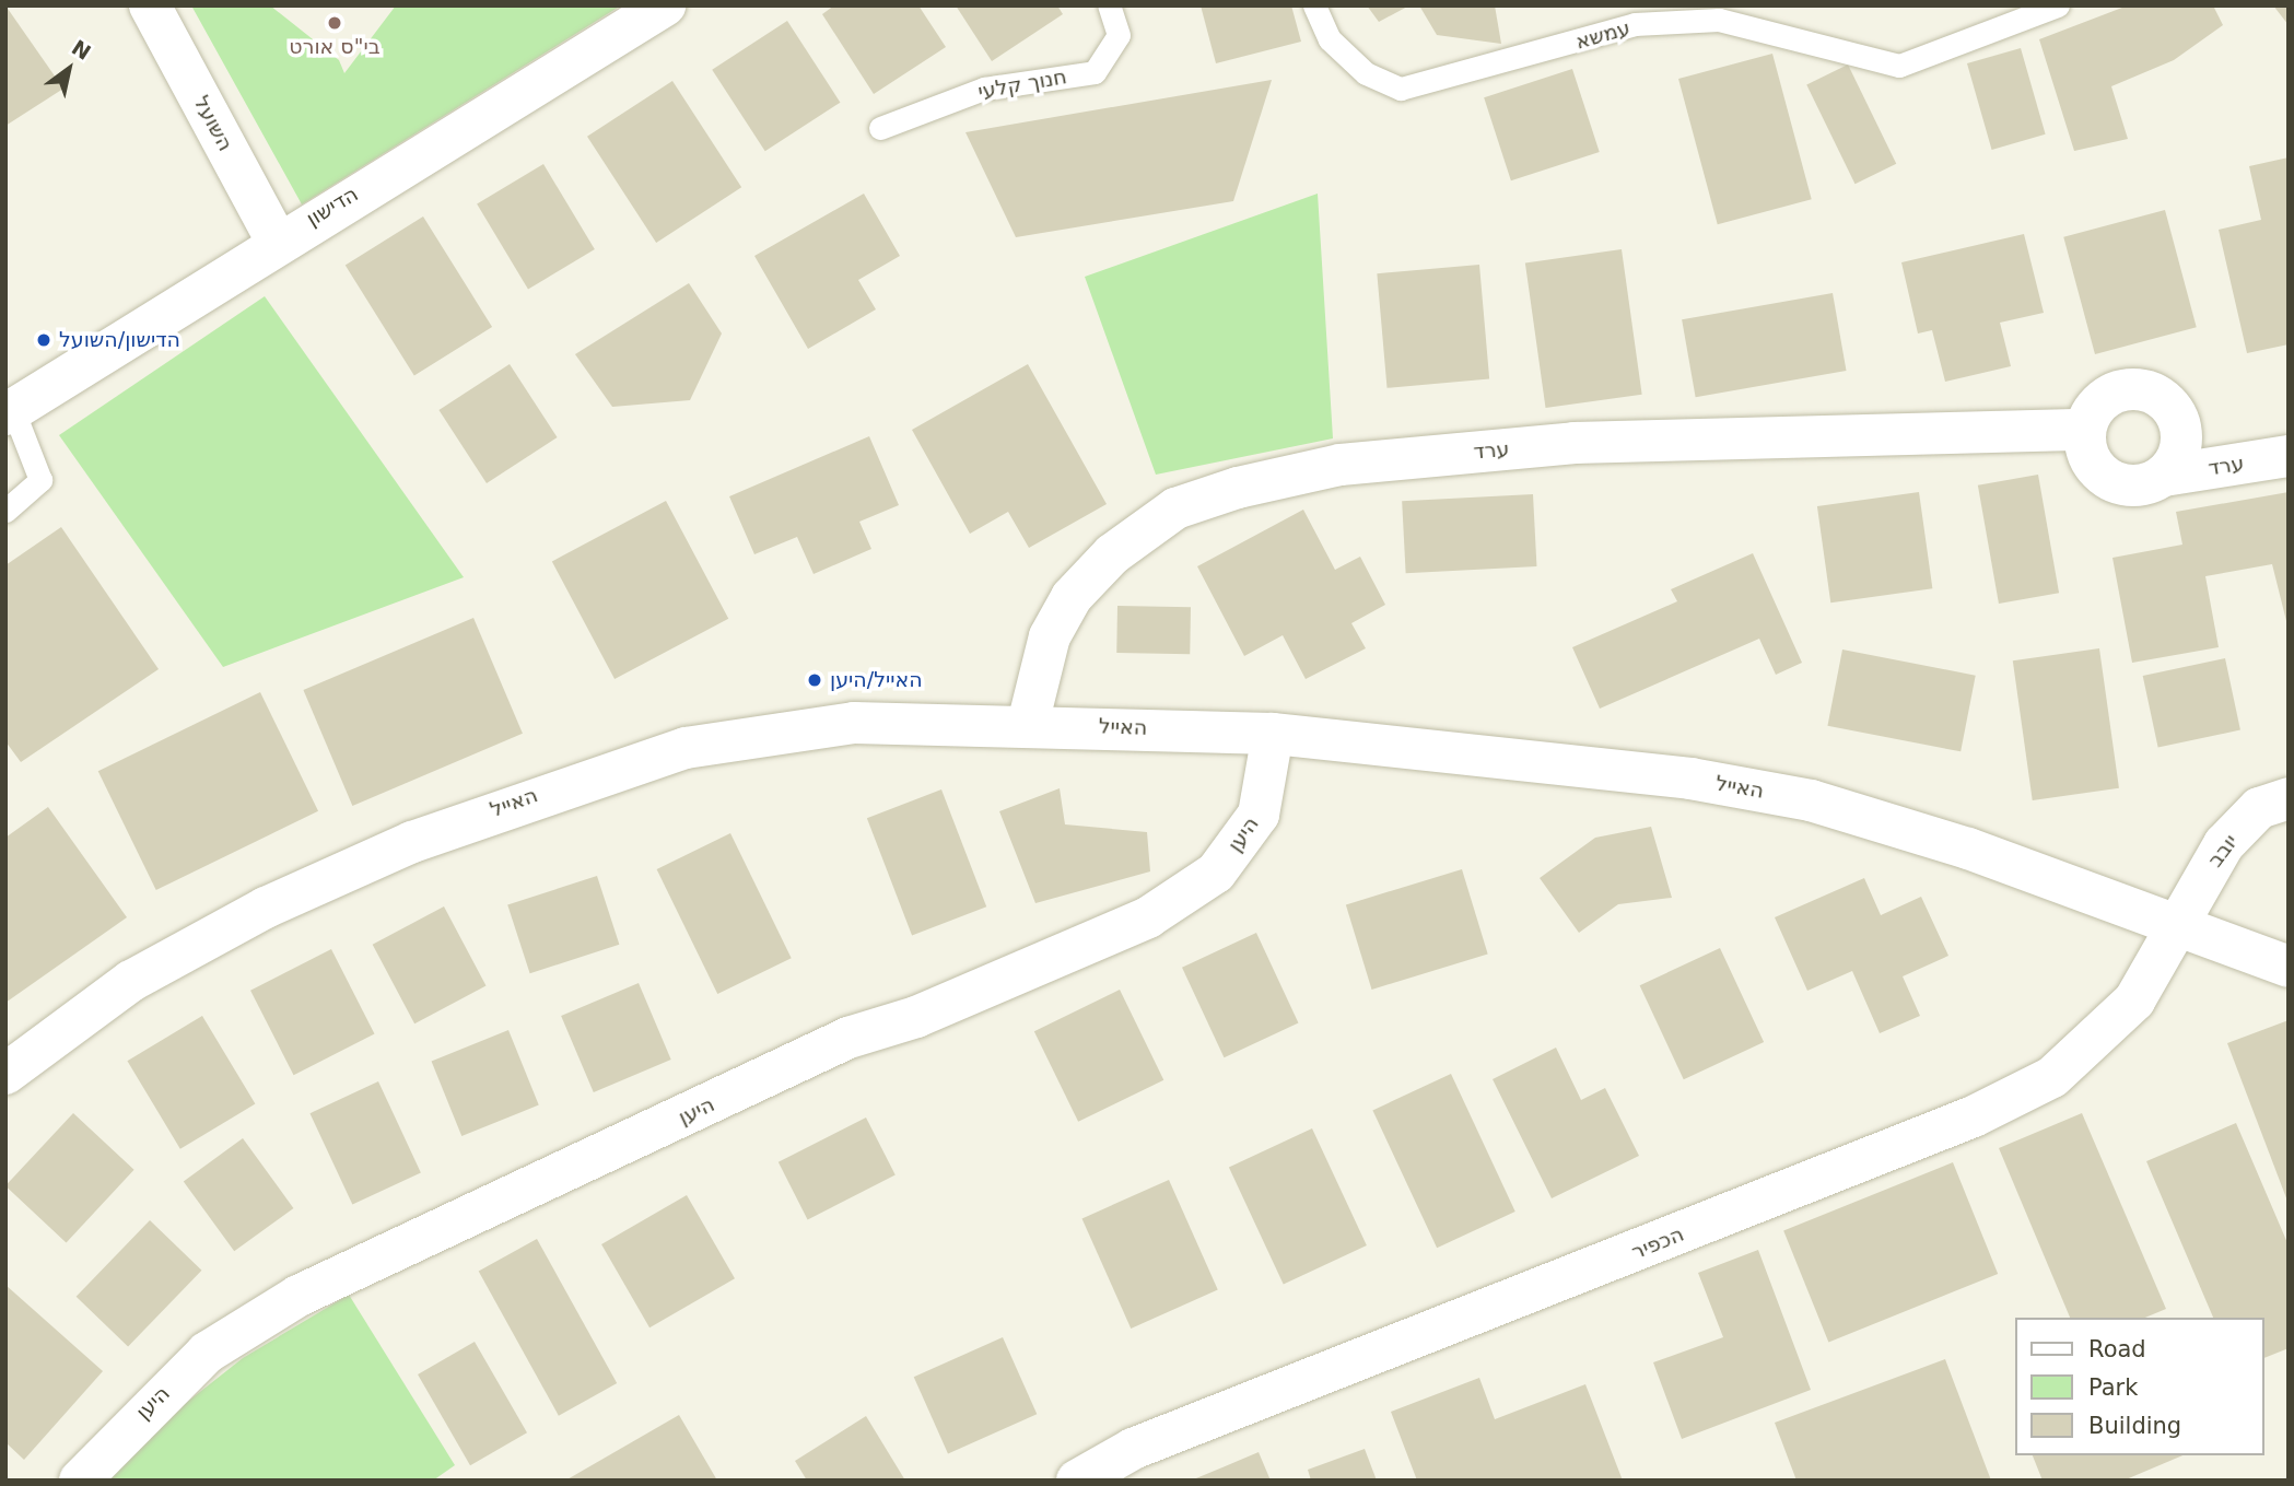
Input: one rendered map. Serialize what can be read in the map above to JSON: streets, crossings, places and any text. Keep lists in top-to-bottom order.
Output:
{
  "streets": {
    "street": [
      "השועל",
      "הדישון",
      "ערד",
      "האייל",
      "היען",
      "יובב",
      "הכפיר"
    ],
    "lane": ["עמשא", "חנוך קלעי"]
  },
  "crossings": [
    ["השועל", "הדישון"],
    ["ערד", "האייל"],
    ["האייל", "היען"],
    ["האייל", "יובב"],
    ["האייל", "הכפיר"],
    ["יובב", "הכפיר"]
  ],
  "places": ["בי\"ס אורט", "הדישון/השועל", "האייל/היען"],
  "legend": ["Road", "Park", "Building"],
  "north": "top right"
}
